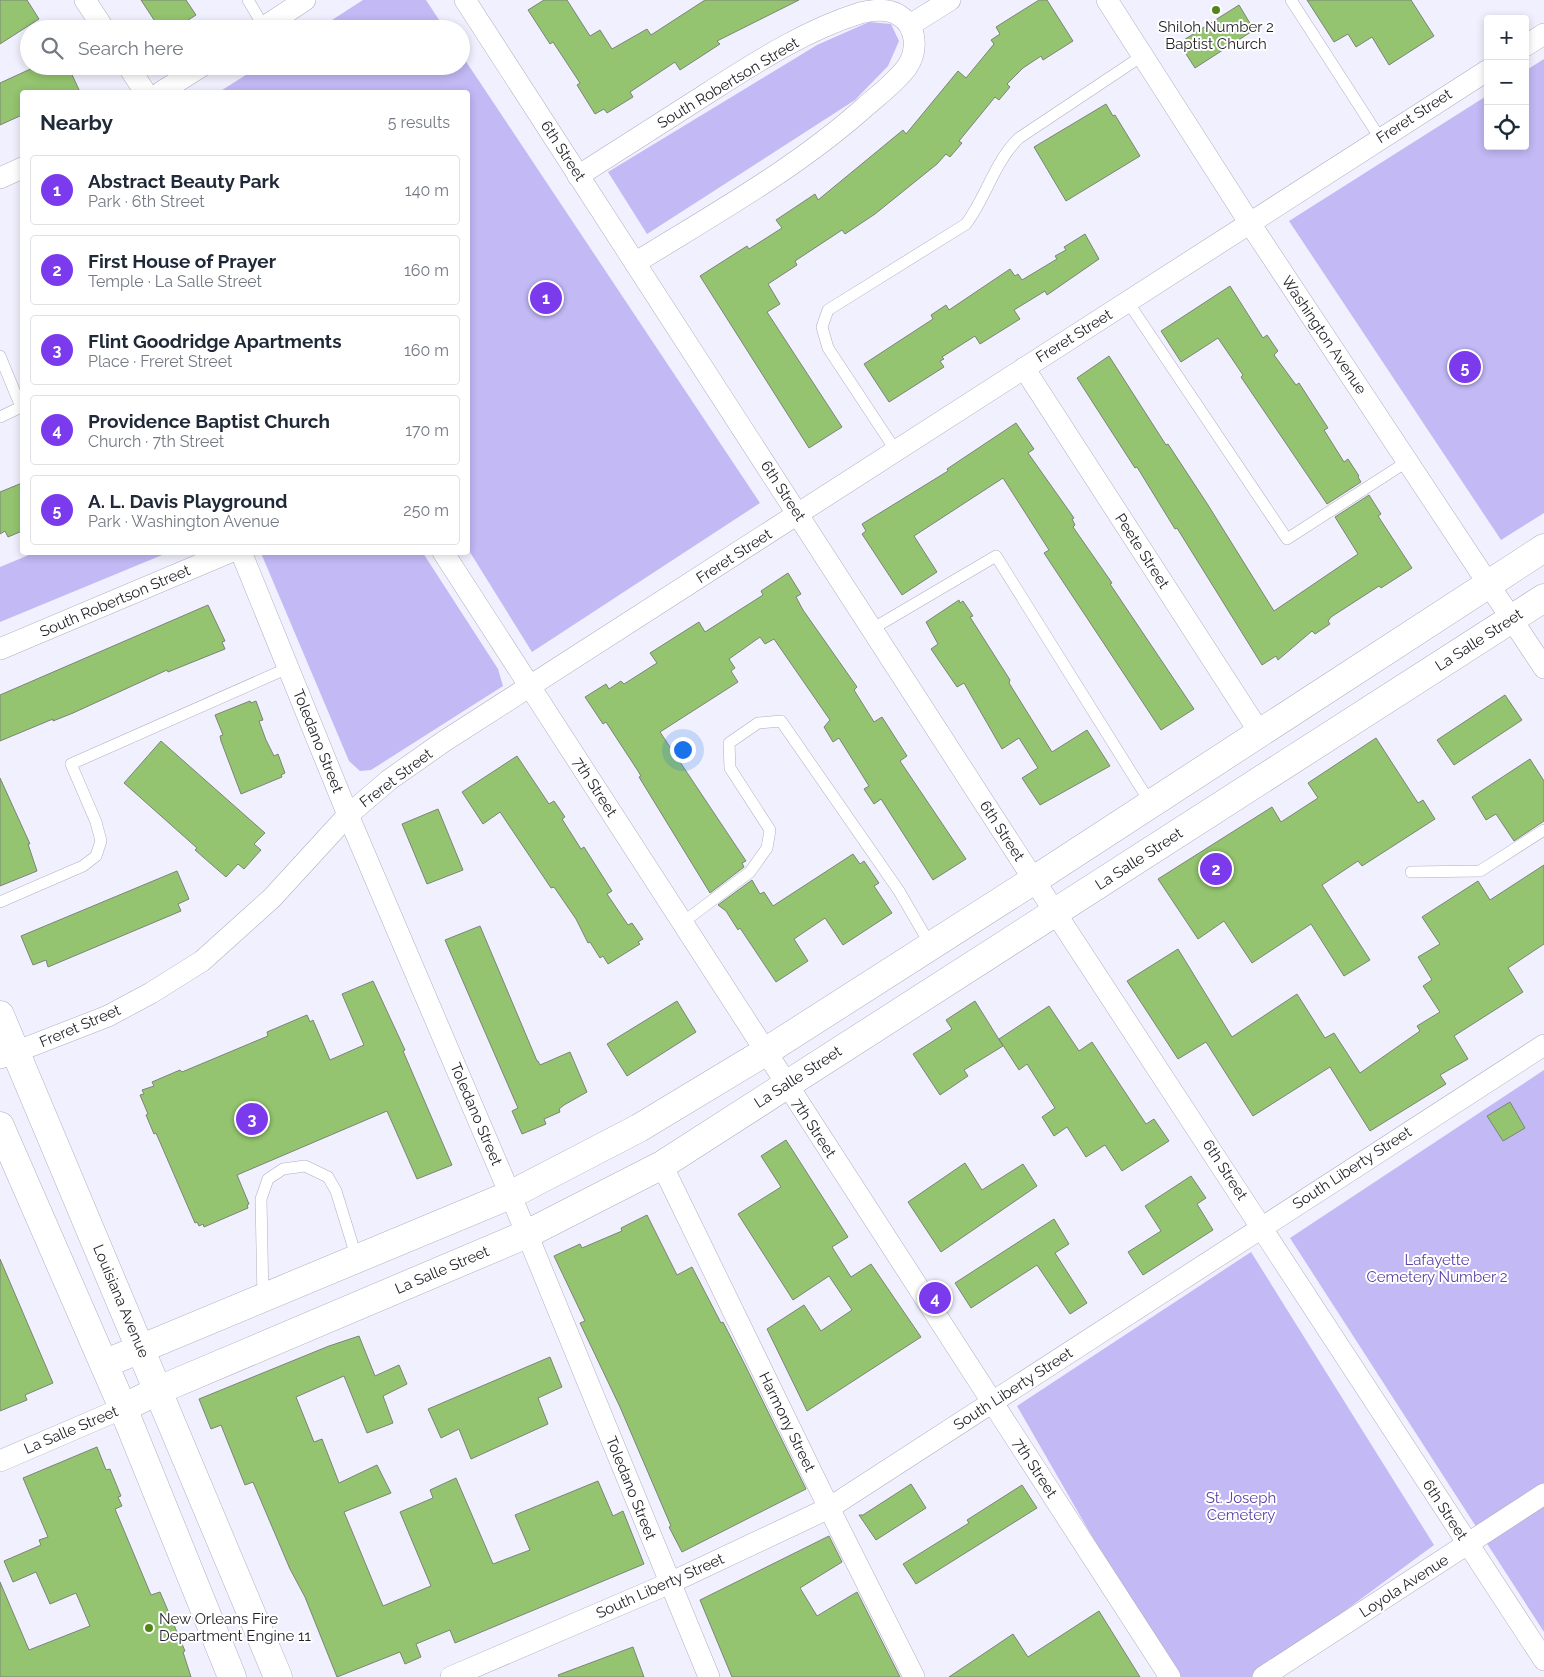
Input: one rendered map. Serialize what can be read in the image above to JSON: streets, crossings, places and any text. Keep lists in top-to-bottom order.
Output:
{
  "streets": {
    "street": [
      "South Robertson Street",
      "Freret Street",
      "6th Street",
      "Washington Avenue",
      "Peete Street",
      "La Salle Street",
      "Toledano Street",
      "7th Street",
      "South Liberty Street",
      "Louisiana Avenue",
      "Harmony Street",
      "Loyola Avenue"
    ]
  },
  "crossings": [
    ["South Robertson Street", "6th Street"],
    ["Freret Street", "6th Street"],
    ["Freret Street", "Washington Avenue"],
    ["Freret Street", "Peete Street"],
    ["Freret Street", "Toledano Street"],
    ["Freret Street", "7th Street"],
    ["Freret Street", "Louisiana Avenue"],
    ["6th Street", "La Salle Street"],
    ["6th Street", "South Liberty Street"],
    ["6th Street", "Loyola Avenue"],
    ["Washington Avenue", "La Salle Street"],
    ["La Salle Street", "Toledano Street"],
    ["La Salle Street", "7th Street"],
    ["La Salle Street", "Louisiana Avenue"],
    ["La Salle Street", "Harmony Street"],
    ["Toledano Street", "South Liberty Street"],
    ["7th Street", "South Liberty Street"],
    ["South Liberty Street", "Harmony Street"]
  ],
  "parks": ["Lafayette Cemetery Number 2", "St. Joseph Cemetery"],
  "places": ["Shiloh Number 2 Baptist Church", "New Orleans Fire Department Engine 11"],
  "page": {
    "map_buttons": ["+", "−"],
    "search": "Search here",
    "heading": ["Nearby", "5 results"],
    "list": [
      {
        "mark": "1",
        "name": "Abstract Beauty Park",
        "note": "Park · 6th Street",
        "value": "140 m"
      },
      {
        "mark": "2",
        "name": "First House of Prayer",
        "note": "Temple · La Salle Street",
        "value": "160 m"
      },
      {
        "mark": "3",
        "name": "Flint Goodridge Apartments",
        "note": "Place · Freret Street",
        "value": "160 m"
      },
      {
        "mark": "4",
        "name": "Providence Baptist Church",
        "note": "Church · 7th Street",
        "value": "170 m"
      },
      {
        "mark": "5",
        "name": "A. L. Davis Playground",
        "note": "Park · Washington Avenue",
        "value": "250 m"
      }
    ],
    "pins": [
      "1",
      "5",
      "2",
      "3",
      "4"
    ]
  }
}
